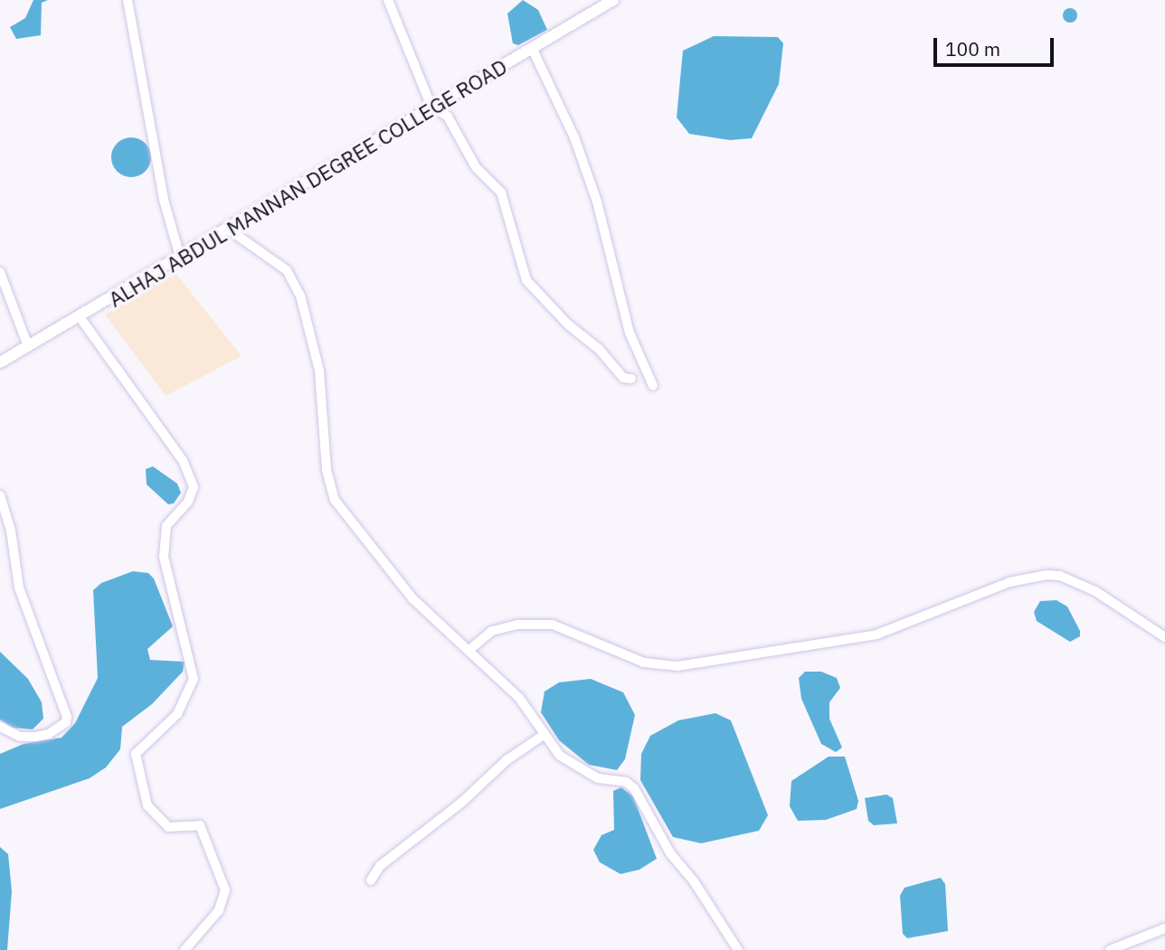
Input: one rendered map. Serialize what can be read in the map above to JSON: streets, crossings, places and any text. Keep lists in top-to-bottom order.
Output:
{
  "streets": {
    "street": ["ALHAJ ABDUL MANNAN DEGREE COLLEGE ROAD"]
  },
  "scale_bar": "100 m"
}
